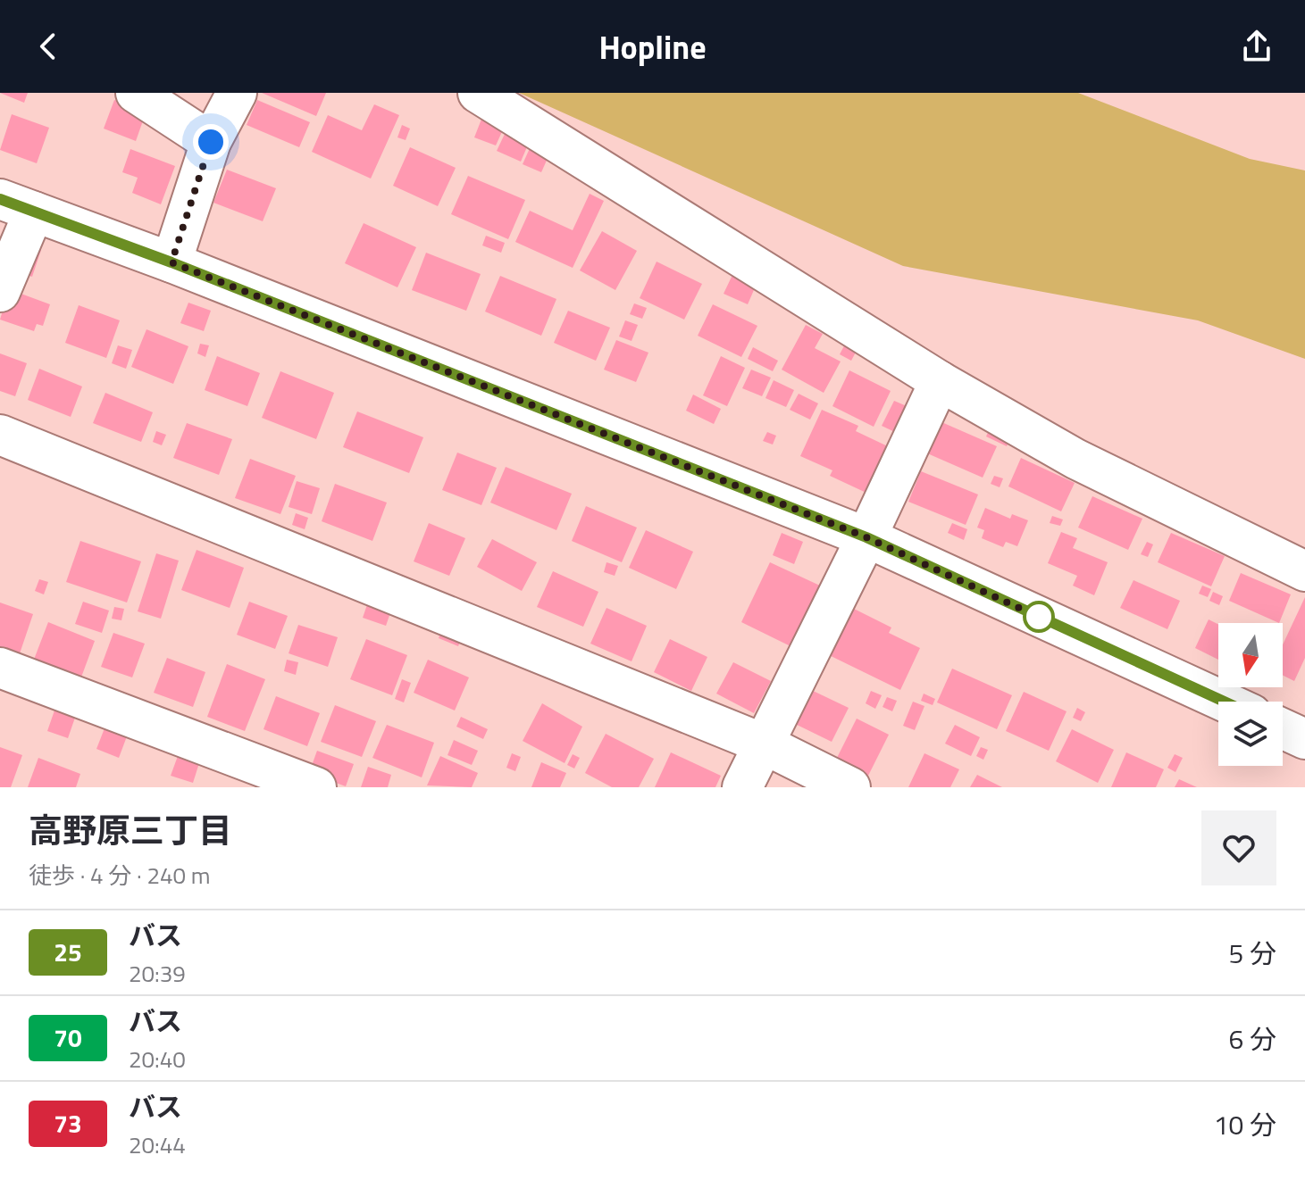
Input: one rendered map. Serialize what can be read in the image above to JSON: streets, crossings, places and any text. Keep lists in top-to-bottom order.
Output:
{
  "lines": ["bus line 25"],
  "north": "bottom",
  "page": {
    "header": "Hopline",
    "heading": ["高野原三丁目", "徒歩 · 4 分 · 240 m"],
    "list": [
      {
        "mark": "25",
        "name": "バス",
        "note": "20:39",
        "value": "5 分"
      },
      {
        "mark": "70",
        "name": "バス",
        "note": "20:40",
        "value": "6 分"
      },
      {
        "mark": "73",
        "name": "バス",
        "note": "20:44",
        "value": "10 分"
      }
    ]
  }
}
